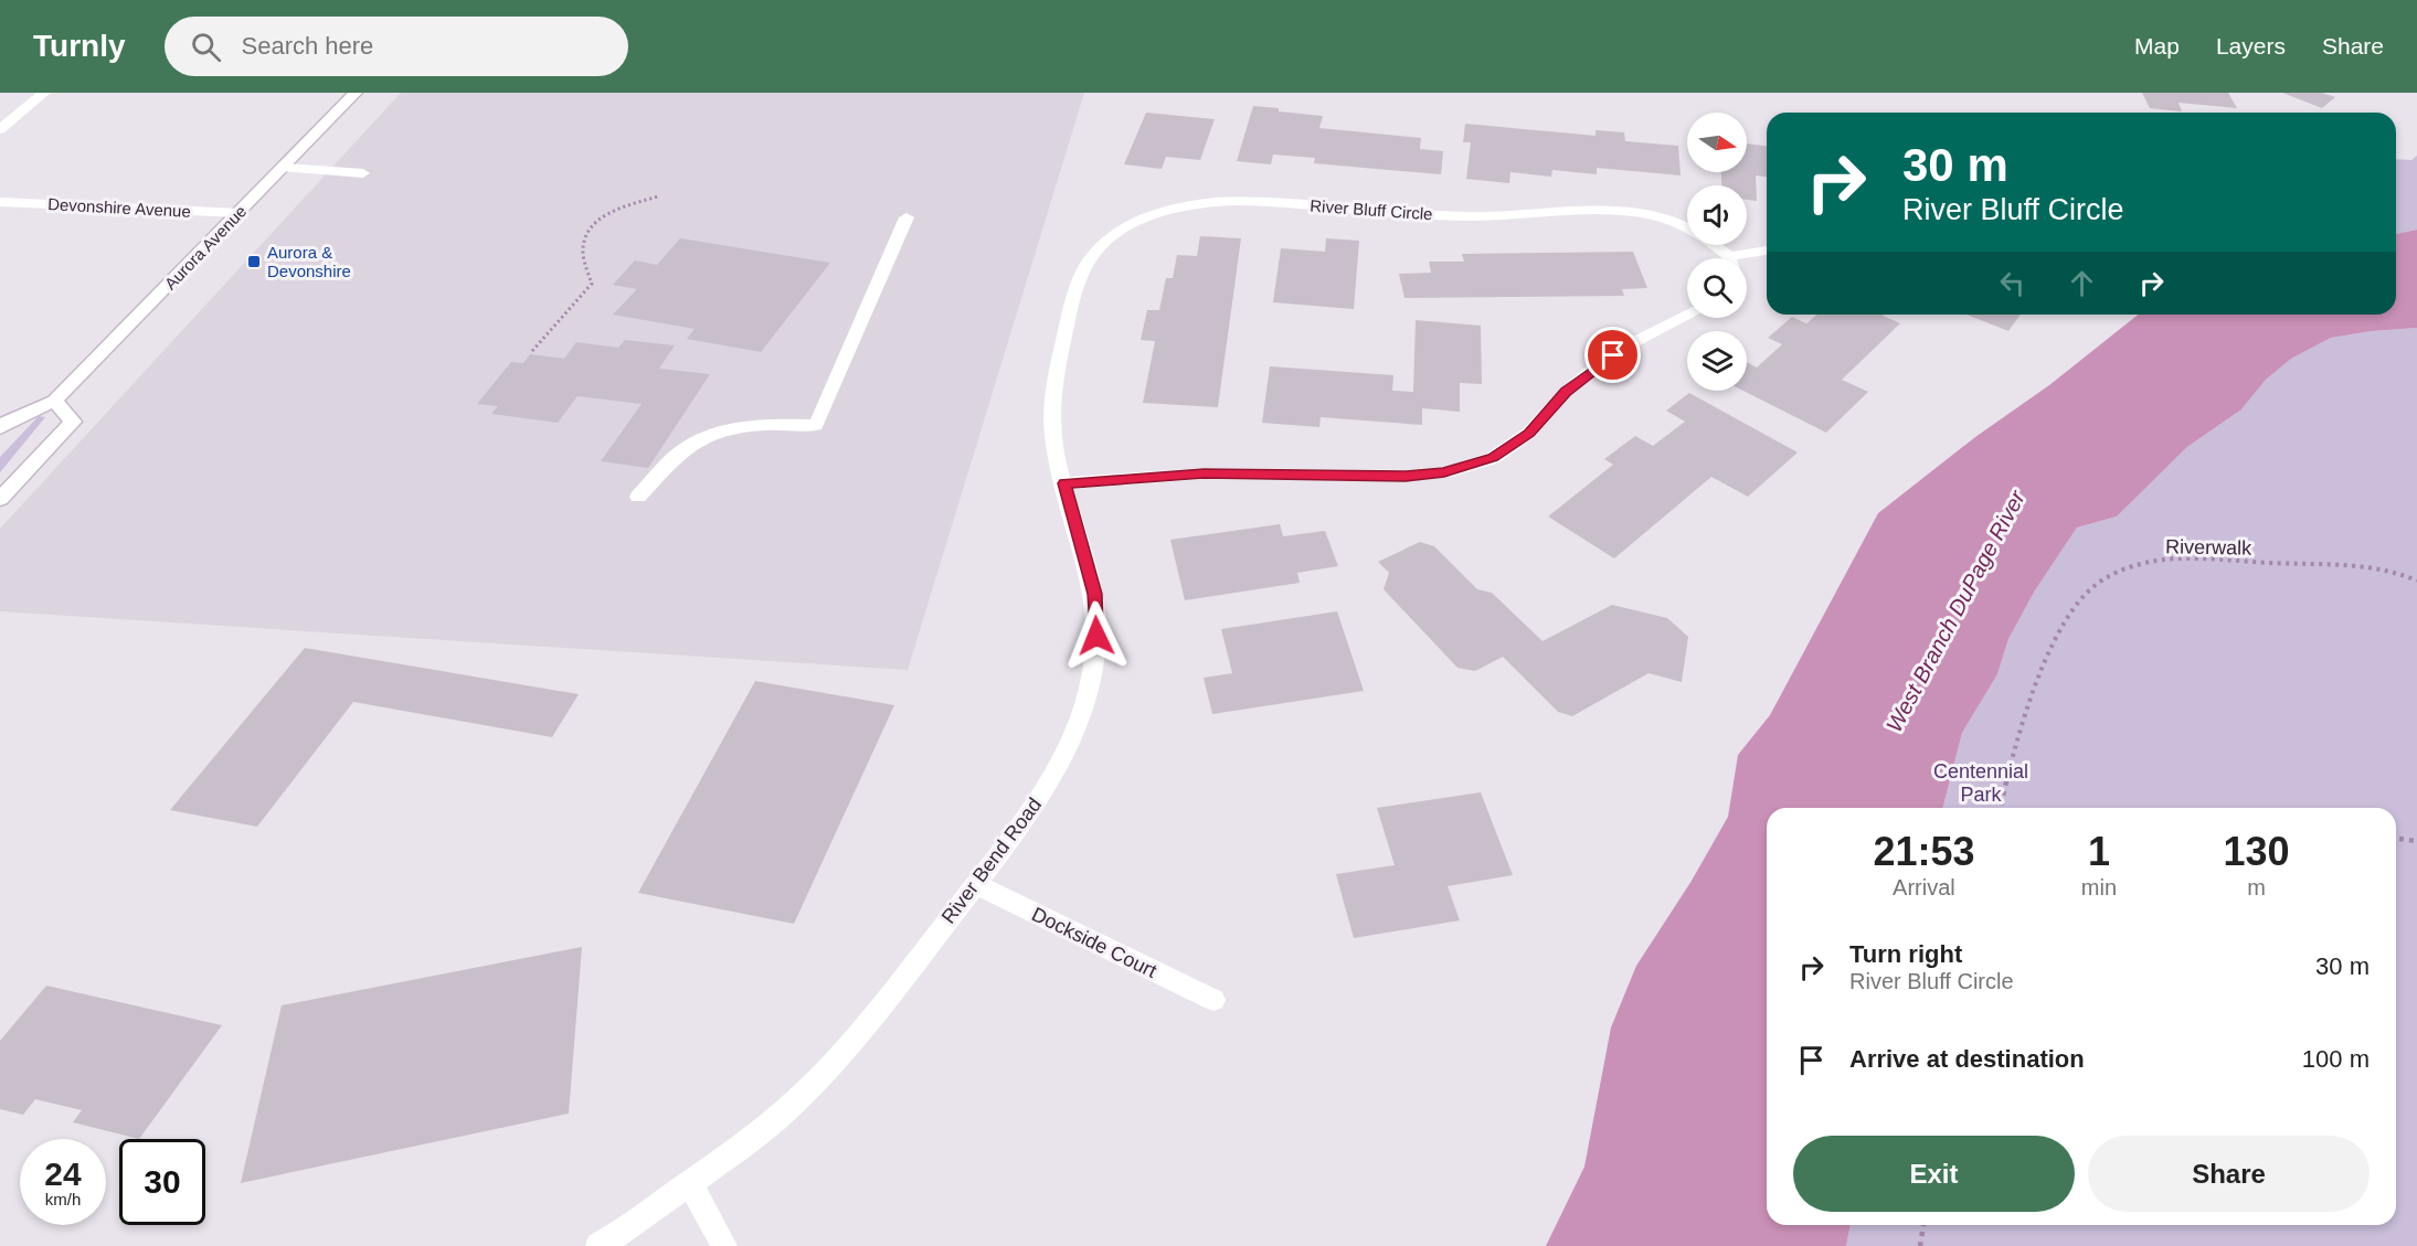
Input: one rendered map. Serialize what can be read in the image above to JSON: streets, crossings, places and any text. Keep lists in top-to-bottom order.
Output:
{
  "streets": {
    "street": [
      "Devonshire Avenue",
      "River Bluff Circle",
      "Aurora Avenue",
      "River Bend Road",
      "Dockside Court"
    ],
    "path": ["Riverwalk"]
  },
  "crossings": [
    ["Devonshire Avenue", "Aurora Avenue"],
    ["River Bluff Circle", "River Bend Road"],
    ["River Bend Road", "Dockside Court"]
  ],
  "water": ["West Branch DuPage River"],
  "parks": ["Centennial Park"],
  "places": {
    "transit": ["Aurora & Devonshire"]
  },
  "north": "right",
  "page": {
    "header": "Turnly",
    "search": "Search here",
    "nav": ["Map", "Layers", "Share"],
    "turn": ["30 m", "River Bluff Circle"],
    "eta": [
      "21:53",
      "Arrival",
      "1",
      "min",
      "130",
      "m"
    ],
    "list": [
      {
        "name": "Turn right",
        "note": "River Bluff Circle",
        "value": "30 m"
      },
      {
        "name": "Arrive at destination",
        "value": "100 m"
      }
    ],
    "buttons": ["Exit", "Share"],
    "speed": "24 km/h",
    "limit": "30"
  }
}
